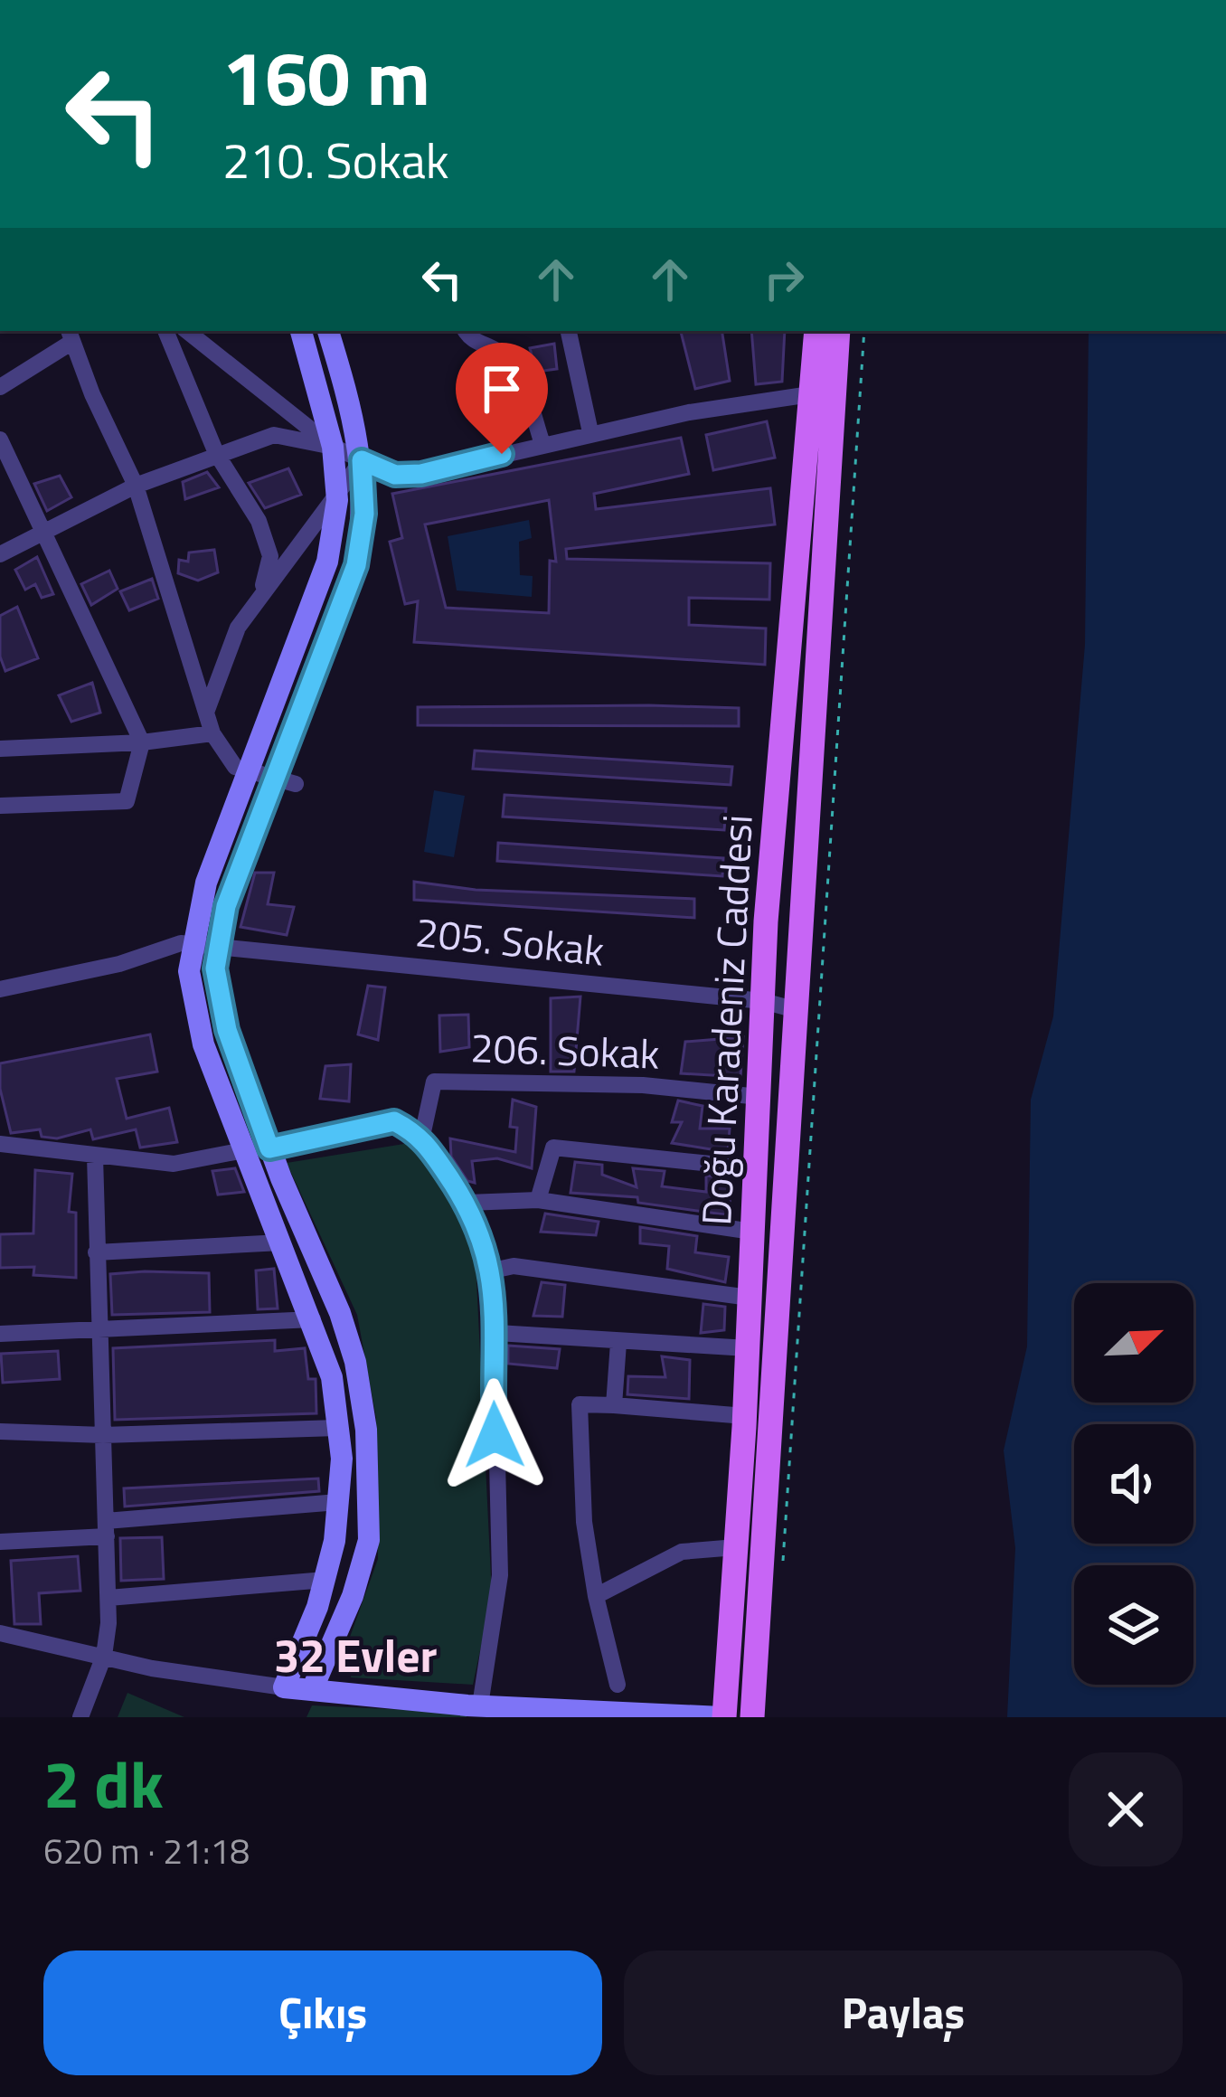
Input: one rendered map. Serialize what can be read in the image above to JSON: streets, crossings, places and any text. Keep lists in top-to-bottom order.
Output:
{
  "streets": {
    "main road": ["Doğu Karadeniz Caddesi"],
    "street": ["205. Sokak", "206. Sokak"]
  },
  "crossings": [
    ["205. Sokak", "Doğu Karadeniz Caddesi"],
    ["Doğu Karadeniz Caddesi", "206. Sokak"]
  ],
  "districts": ["32 Evler"],
  "north": "top right",
  "page": {
    "turn": ["160 m", "210. Sokak"],
    "heading": ["2 dk", "620 m · 21:18"],
    "buttons": ["Çıkış", "Paylaş"]
  }
}
